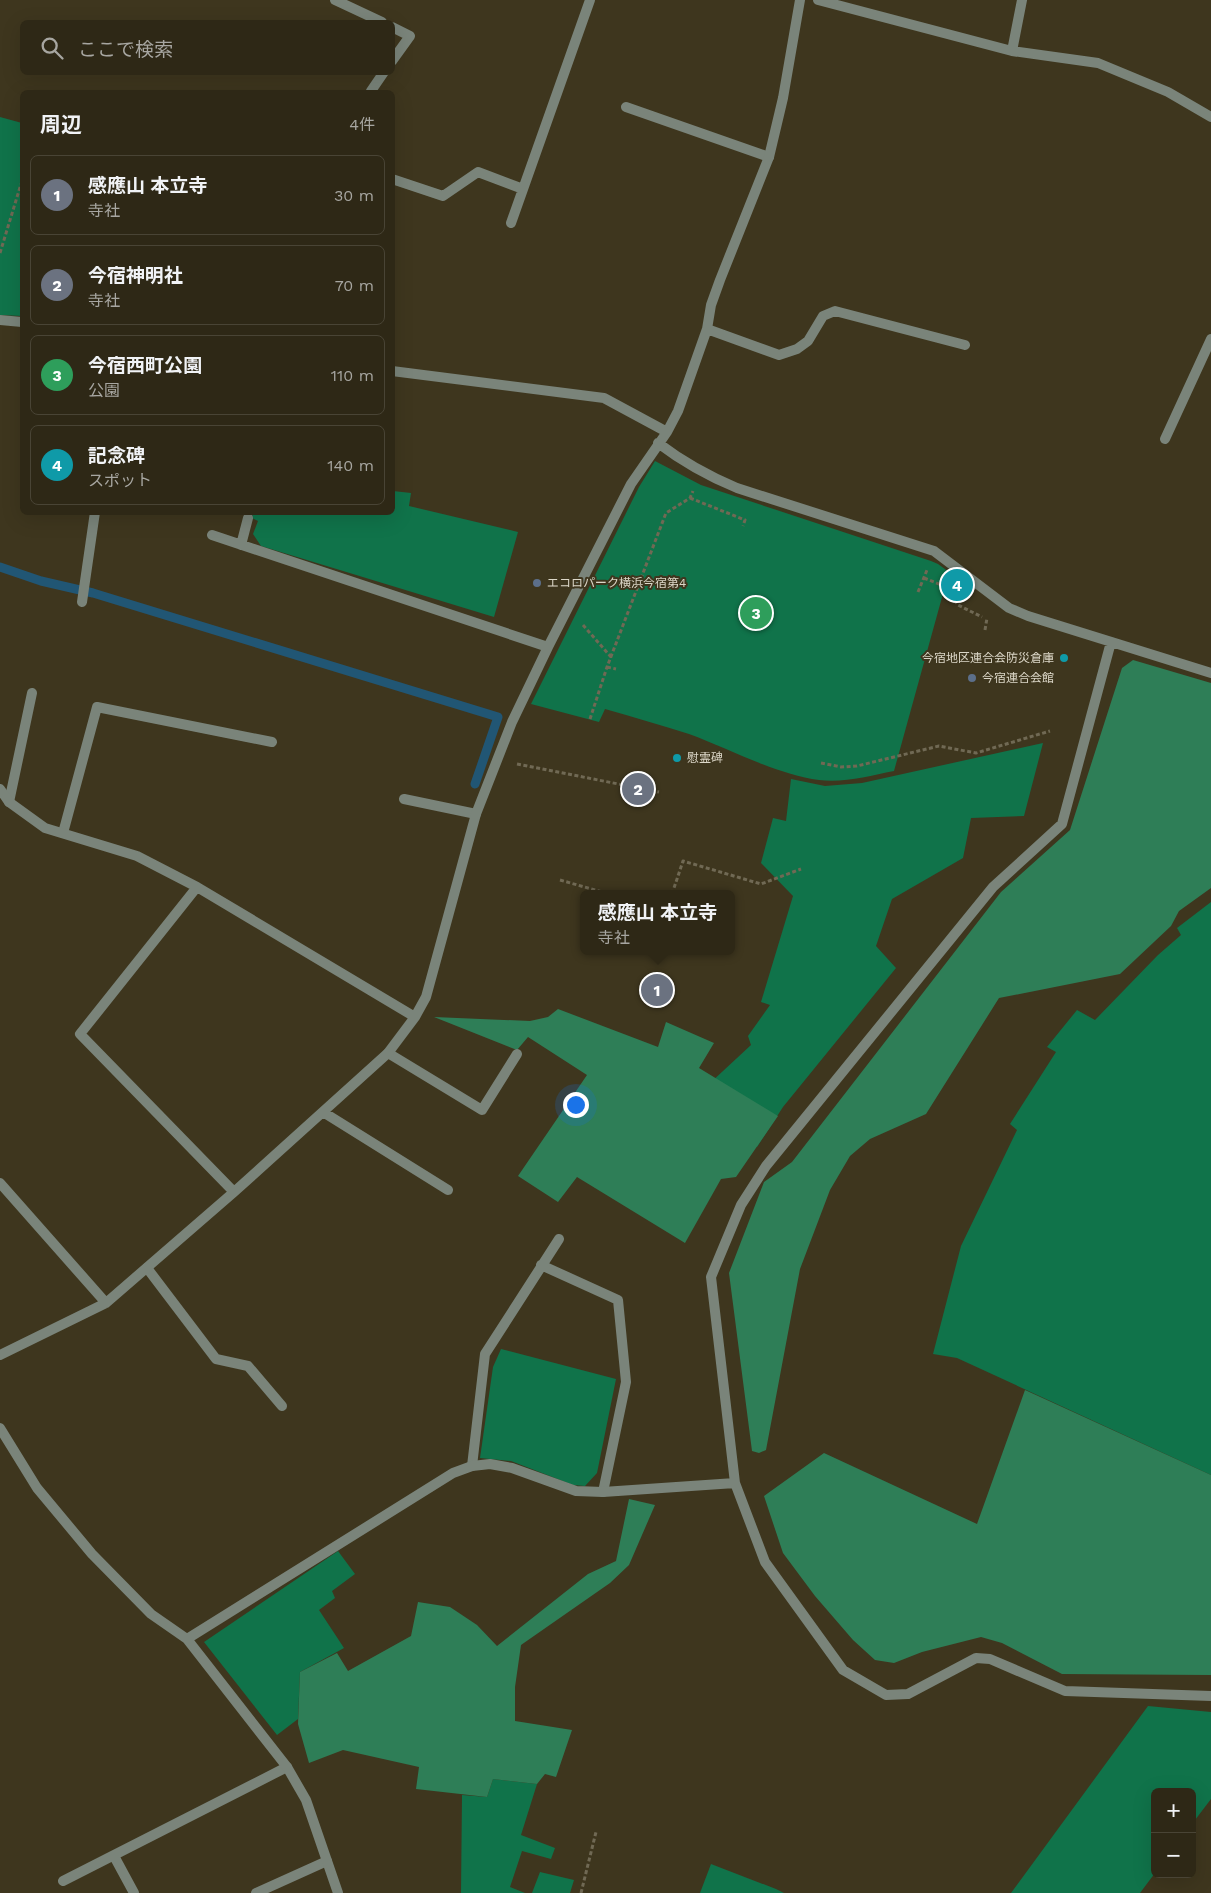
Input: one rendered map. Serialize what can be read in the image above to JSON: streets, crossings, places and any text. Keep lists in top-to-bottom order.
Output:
{
  "places": [
    "エコロパーク横浜今宿第4",
    "今宿地区連合会防災倉庫",
    "今宿連合会館",
    "慰霊碑"
  ],
  "page": {
    "search": "ここで検索",
    "heading": ["周辺", "4件"],
    "list": [
      {
        "mark": "1",
        "name": "感應山 本立寺",
        "note": "寺社",
        "value": "30 m"
      },
      {
        "mark": "2",
        "name": "今宿神明社",
        "note": "寺社",
        "value": "70 m"
      },
      {
        "mark": "3",
        "name": "今宿西町公園",
        "note": "公園",
        "value": "110 m"
      },
      {
        "mark": "4",
        "name": "記念碑",
        "note": "スポット",
        "value": "140 m"
      }
    ],
    "pins": [
      "4",
      "3",
      "2",
      "1"
    ],
    "popup": ["感應山 本立寺", "寺社"],
    "map_buttons": ["+", "−"]
  }
}
